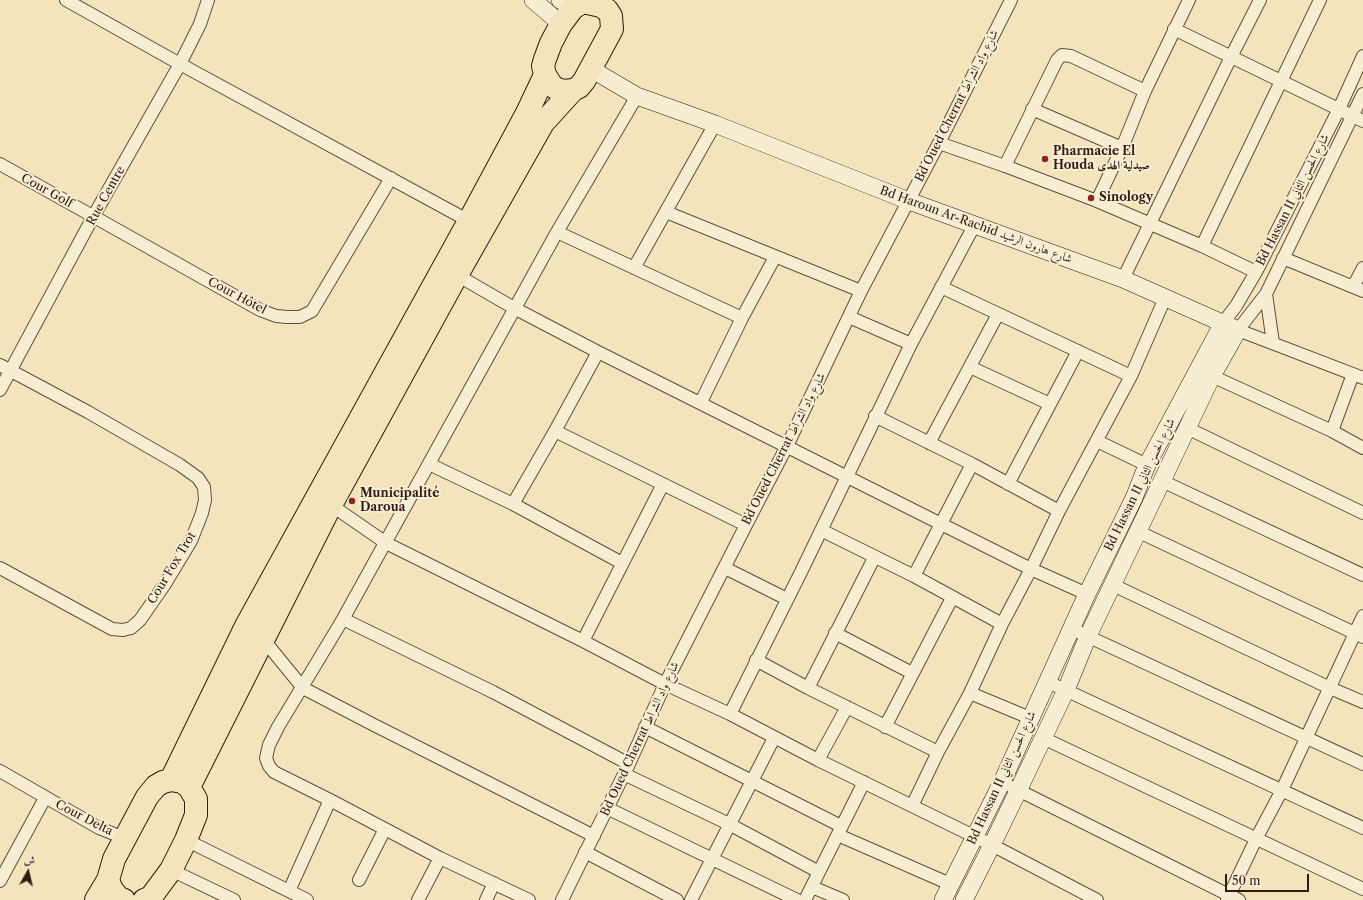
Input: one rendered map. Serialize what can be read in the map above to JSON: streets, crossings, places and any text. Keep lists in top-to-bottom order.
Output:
{
  "streets": {
    "street": [
      "Bd Oued Cherrat شارع واد الشراط",
      "Cour Golf",
      "Rue Centre",
      "Bd Hassan II شارع الحسن الثاني",
      "Bd Haroun Ar-Rachid شارع هارون الرشيد",
      "Cour Hôtel",
      "Cour Fox Trot",
      "Cour Delta"
    ]
  },
  "crossings": [
    ["Bd Oued Cherrat شارع واد الشراط", "Bd Haroun Ar-Rachid شارع هارون الرشيد"],
    ["Cour Golf", "Rue Centre"],
    ["Cour Golf", "Cour Hôtel"],
    ["Rue Centre", "Cour Hôtel"],
    ["Rue Centre", "Cour Fox Trot"],
    ["Bd Hassan II شارع الحسن الثاني", "Bd Haroun Ar-Rachid شارع هارون الرشيد"]
  ],
  "places": ["Pharmacie El Houda صيدلية الهدى", "Sinology", "Municipalité Daroua"],
  "scale_bar": "50 m",
  "north": "top"
}
